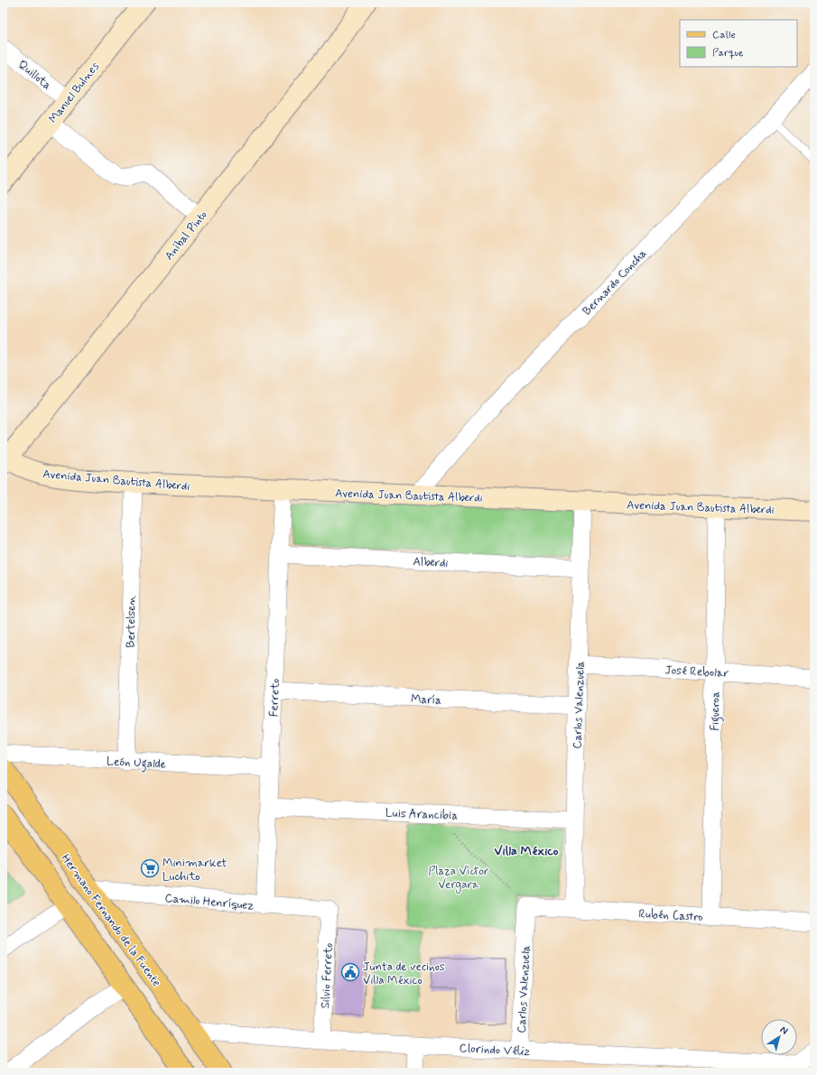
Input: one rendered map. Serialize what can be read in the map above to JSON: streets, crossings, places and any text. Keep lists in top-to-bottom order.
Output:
{
  "streets": {
    "main road": [
      "Manuel Bulnes",
      "Aníbal Pinto",
      "Avenida Juan Bautista Alberdi",
      "Hermano Fernando de la Fuente"
    ],
    "street": [
      "Quillota",
      "Bernardo Concha",
      "Alberdi",
      "Bertelsen",
      "José Rebolar",
      "Ferreto",
      "María",
      "Carlos Valenzuela",
      "Figueroa",
      "León Ugalde",
      "Luis Arancibia",
      "Camilo Henríquez",
      "Rubén Castro",
      "Silvio Ferreto",
      "Clorindo Véliz"
    ]
  },
  "crossings": [
    ["Quillota", "Manuel Bulnes"],
    ["Aníbal Pinto", "Avenida Juan Bautista Alberdi"],
    ["Bernardo Concha", "Avenida Juan Bautista Alberdi"],
    ["Avenida Juan Bautista Alberdi", "Bertelsen"],
    ["Avenida Juan Bautista Alberdi", "Ferreto"],
    ["Avenida Juan Bautista Alberdi", "Carlos Valenzuela"],
    ["Avenida Juan Bautista Alberdi", "Figueroa"],
    ["Alberdi", "Ferreto"],
    ["Alberdi", "Carlos Valenzuela"],
    ["Bertelsen", "León Ugalde"],
    ["José Rebolar", "Carlos Valenzuela"],
    ["José Rebolar", "Figueroa"],
    ["Ferreto", "María"],
    ["Ferreto", "León Ugalde"],
    ["Ferreto", "Luis Arancibia"],
    ["Ferreto", "Camilo Henríquez"],
    ["María", "Carlos Valenzuela"],
    ["Carlos Valenzuela", "Luis Arancibia"],
    ["Carlos Valenzuela", "Rubén Castro"],
    ["Carlos Valenzuela", "Clorindo Véliz"],
    ["Figueroa", "Rubén Castro"],
    ["Camilo Henríquez", "Hermano Fernando de la Fuente"],
    ["Camilo Henríquez", "Silvio Ferreto"],
    ["Hermano Fernando de la Fuente", "Clorindo Véliz"],
    ["Silvio Ferreto", "Clorindo Véliz"]
  ],
  "districts": ["Villa México"],
  "parks": ["Plaza Víctor Vergara"],
  "places": {
    "supermarket": ["Minimarket Luchito"],
    "public building": ["Junta de vecinos Villa México"]
  },
  "legend": ["Calle", "Parque"],
  "north": "top right"
}
